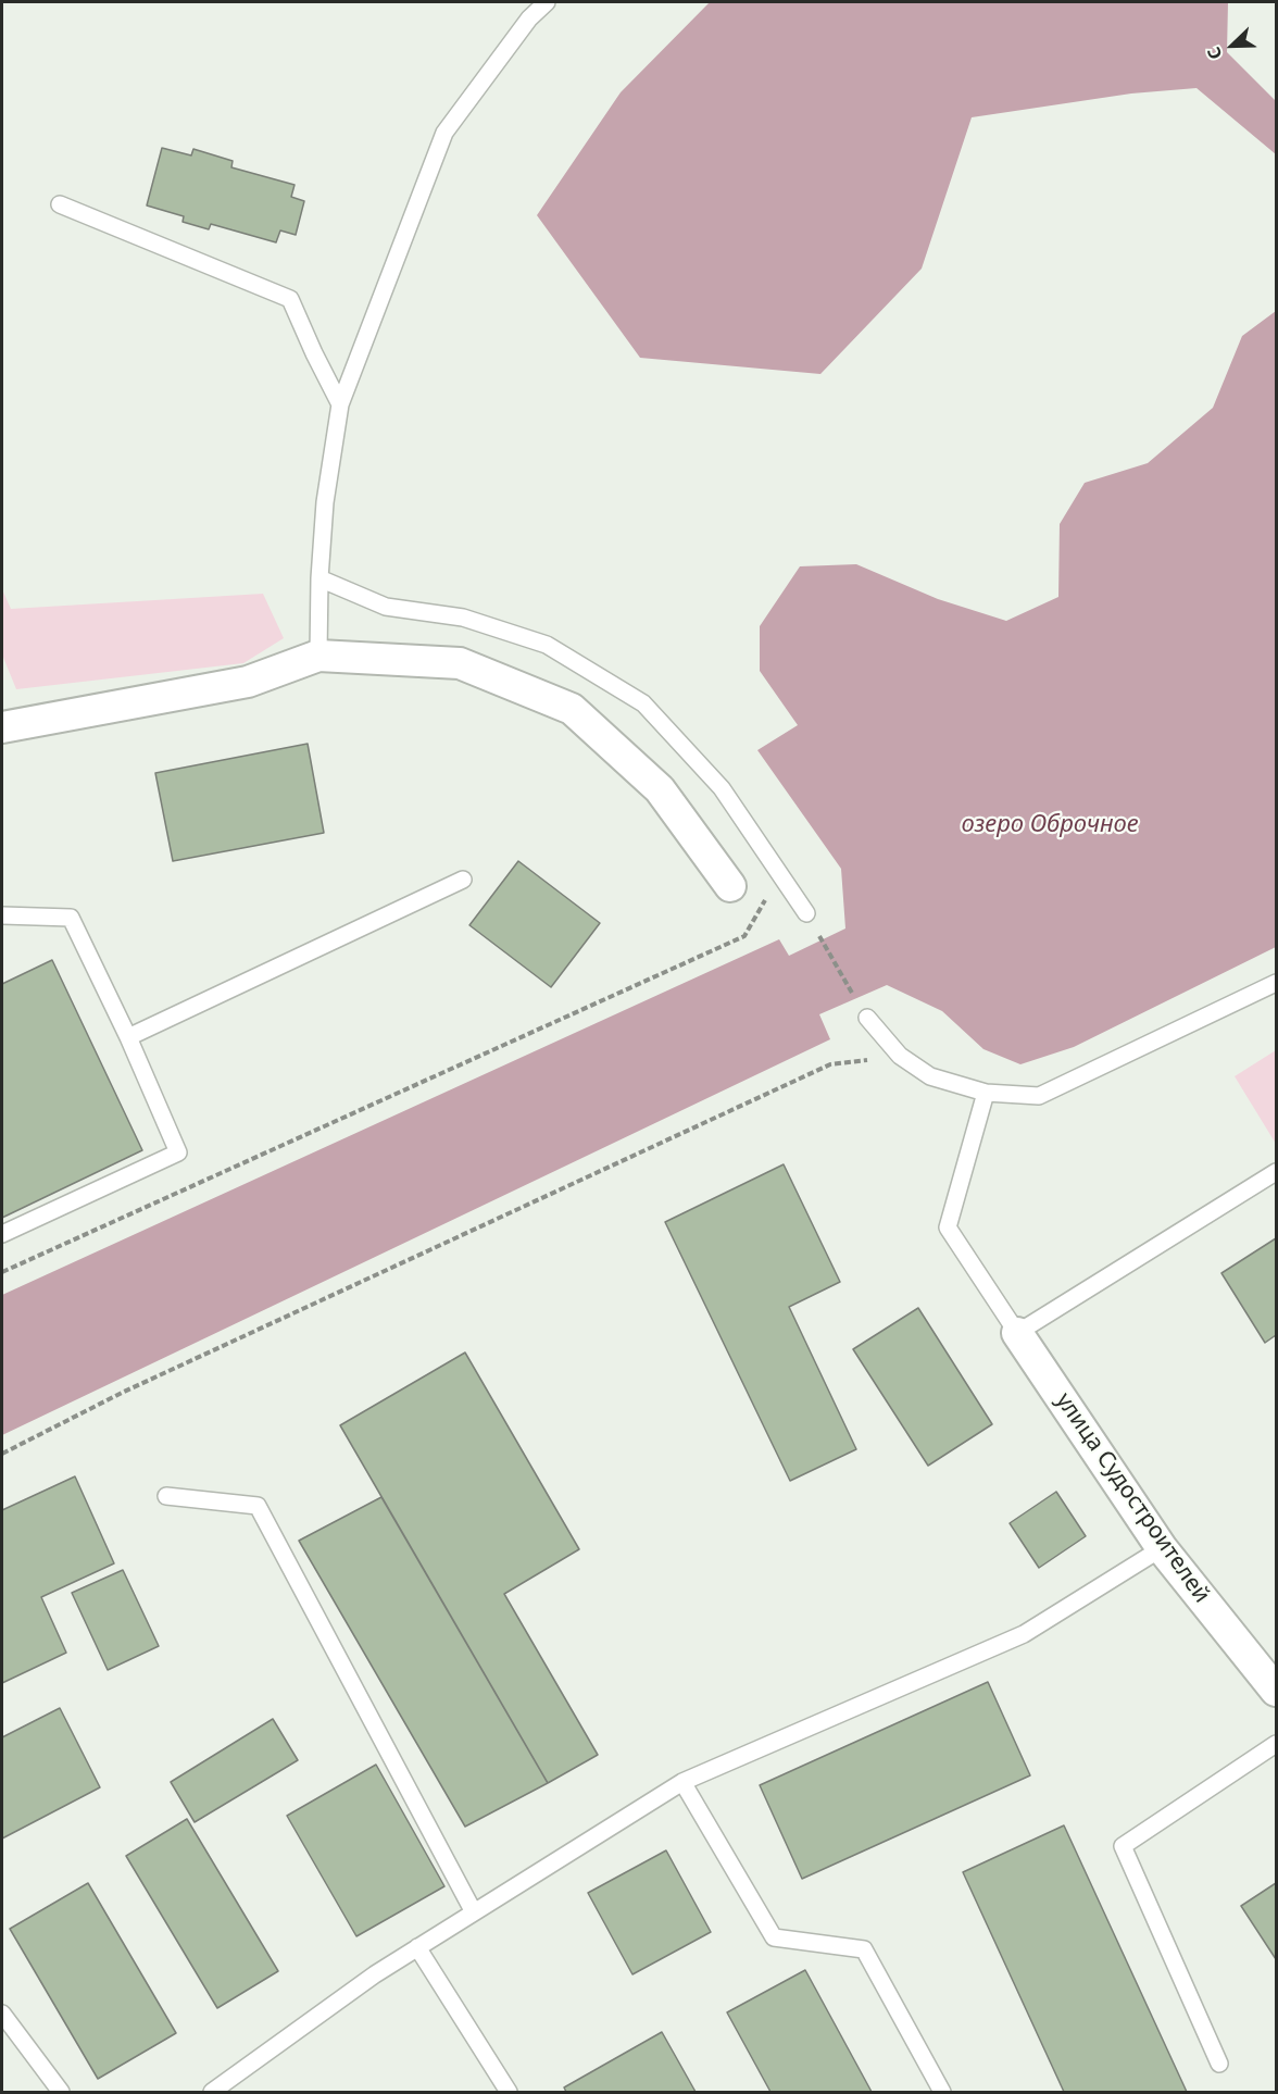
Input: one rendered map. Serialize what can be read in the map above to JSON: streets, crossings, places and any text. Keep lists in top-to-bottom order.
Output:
{
  "streets": {
    "street": ["улица Судостроителей"]
  },
  "water": ["озеро Оброчное"],
  "north": "bottom left"
}
